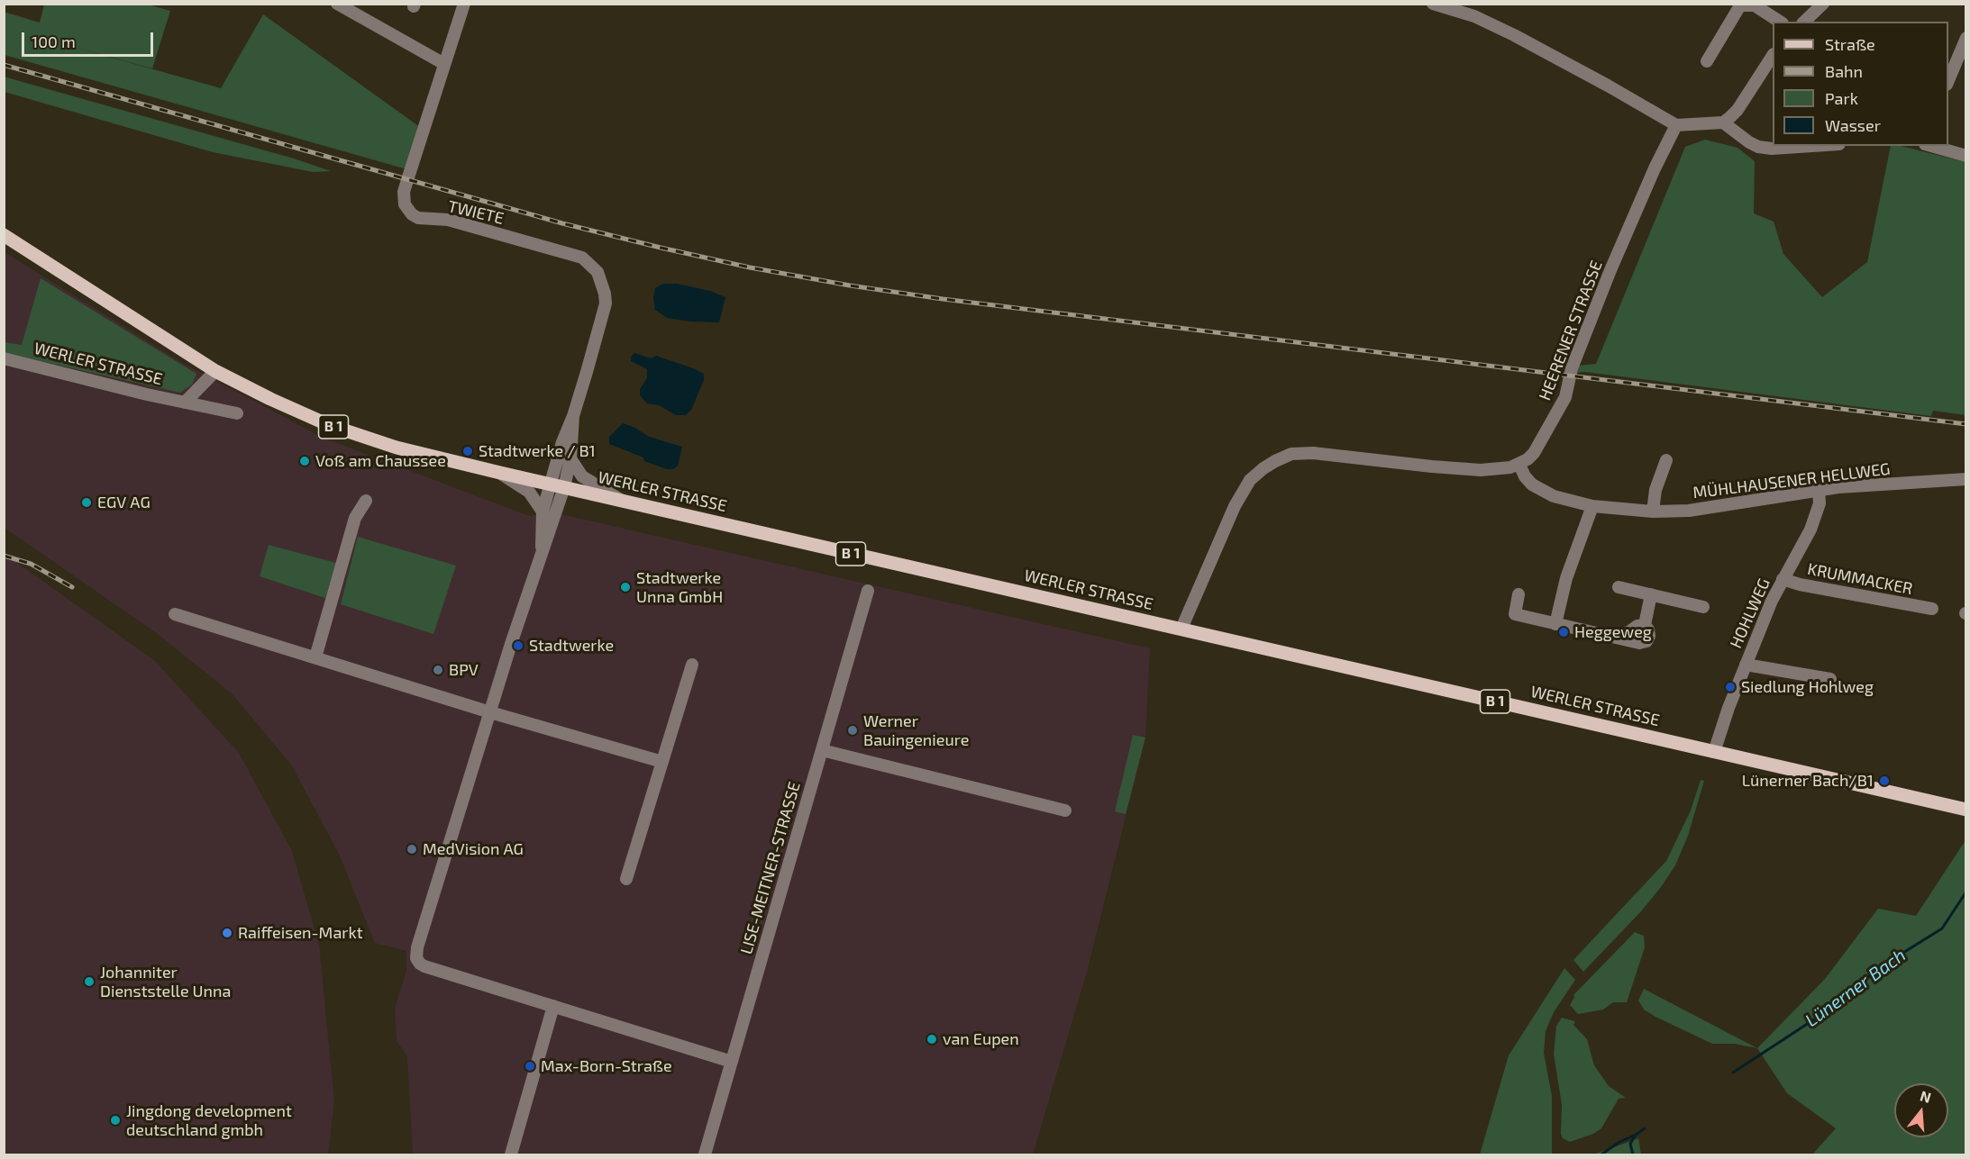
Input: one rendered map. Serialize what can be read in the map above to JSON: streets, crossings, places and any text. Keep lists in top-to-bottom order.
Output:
{
  "streets": {
    "main road": ["WERLER STRASSE", "B 1"],
    "street": [
      "TWIETE",
      "HEERENER STRASSE",
      "MÜHLHAUSENER HELLWEG",
      "KRUMMACKER",
      "HOHLWEG",
      "LISE-MEITNER-STRASSE"
    ]
  },
  "crossings": [
    ["TWIETE", "WERLER STRASSE"],
    ["HEERENER STRASSE", "MÜHLHAUSENER HELLWEG"],
    ["WERLER STRASSE", "HOHLWEG"],
    ["MÜHLHAUSENER HELLWEG", "HOHLWEG"],
    ["KRUMMACKER", "HOHLWEG"]
  ],
  "water": ["Lünerner Bach"],
  "places": [
    "Stadtwerke / B1",
    "Voß am Chaussee",
    "EGV AG",
    "Stadtwerke Unna GmbH",
    "Heggeweg",
    "Stadtwerke",
    "BPV",
    "Siedlung Hohlweg",
    "Werner Bauingenieure",
    "Lünerner Bach/B1",
    "MedVision AG",
    "Raiffeisen-Markt",
    "Johanniter Dienststelle Unna",
    "van Eupen",
    "Max-Born-Straße",
    "Jingdong development deutschland gmbh"
  ],
  "legend": [
    "Straße",
    "Bahn",
    "Park",
    "Wasser"
  ],
  "scale_bar": "100 m",
  "north": "top"
}
